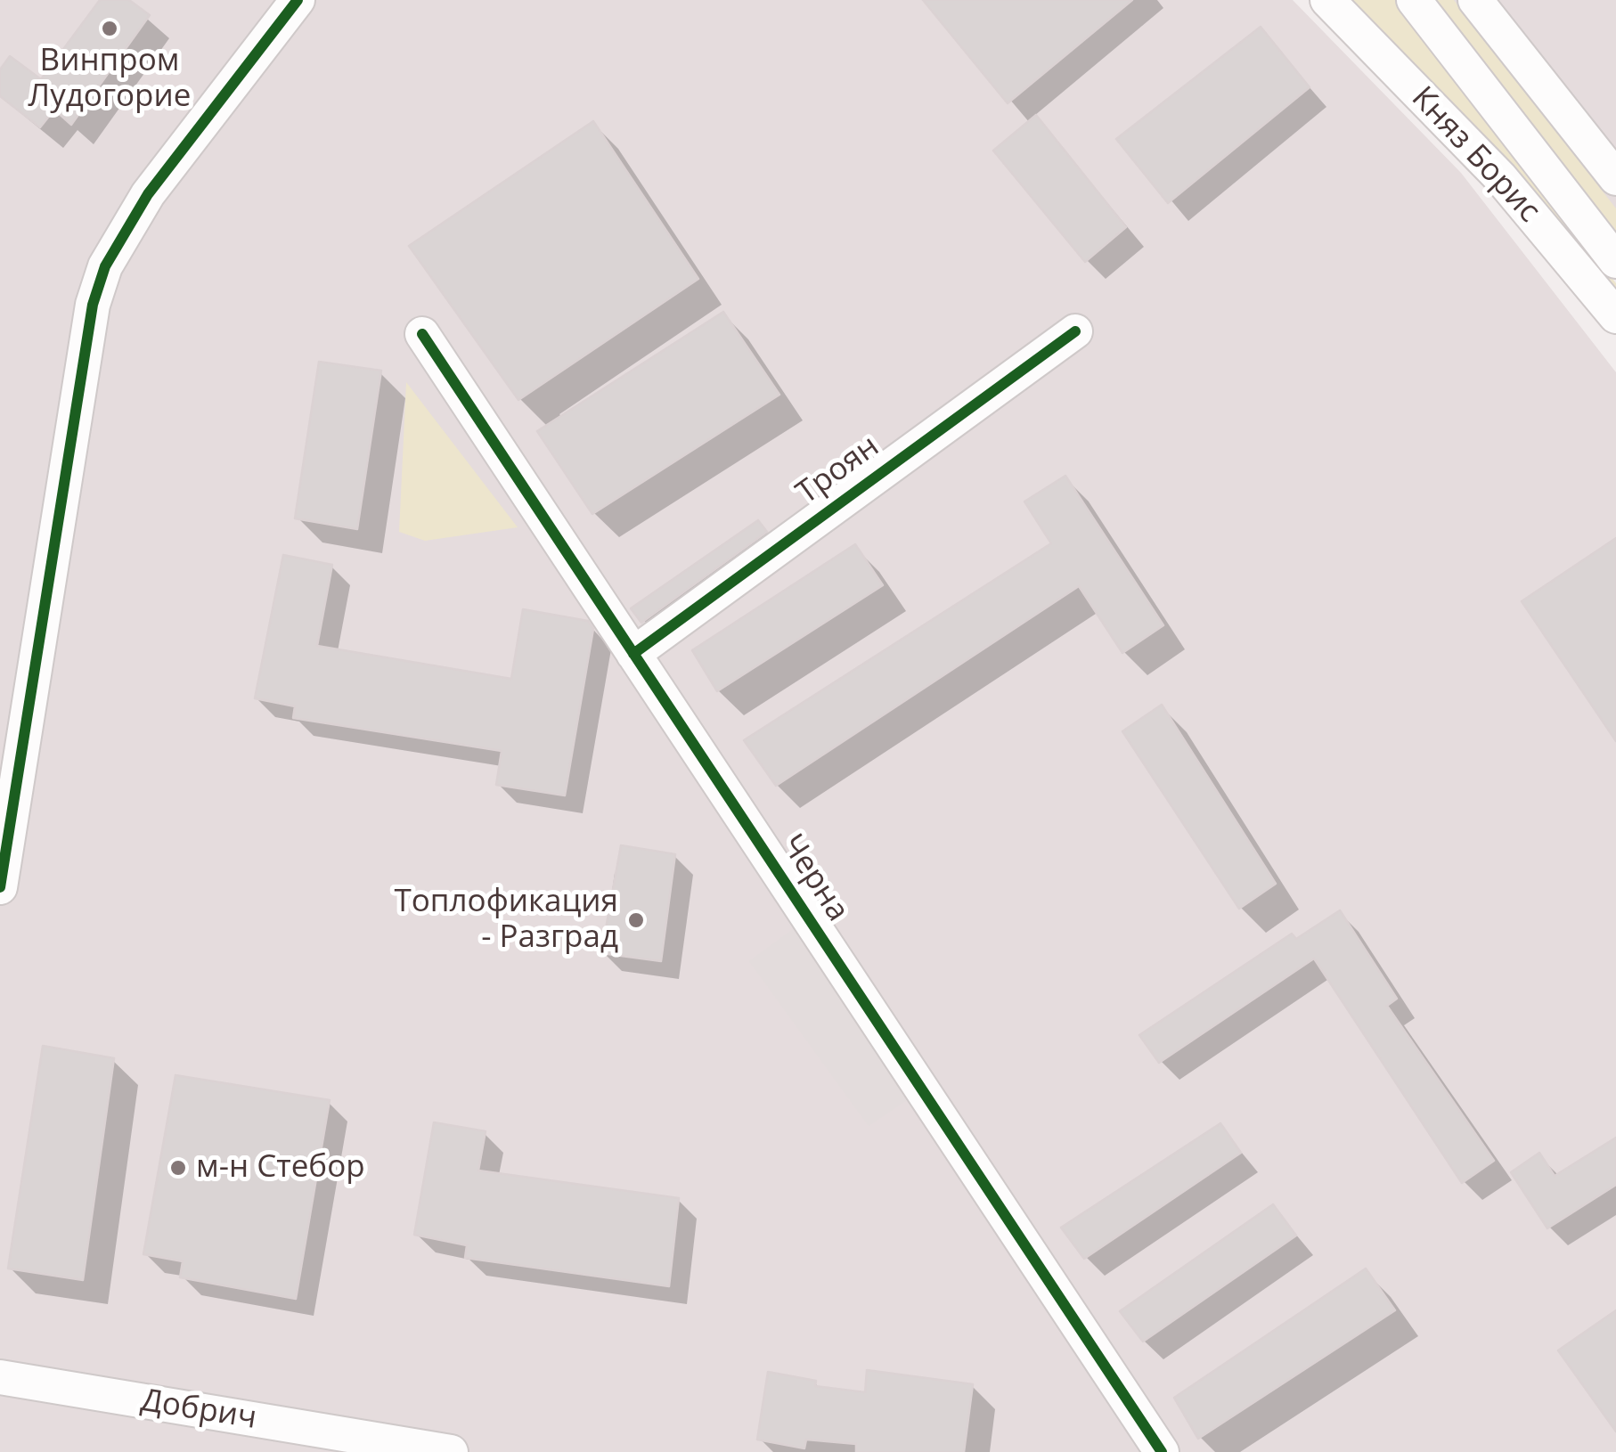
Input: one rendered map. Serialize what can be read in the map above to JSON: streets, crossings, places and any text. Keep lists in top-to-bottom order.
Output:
{
  "streets": {
    "street": [
      "Княз Борис",
      "Троян",
      "Черна",
      "Добрич"
    ]
  },
  "crossings": [
    ["Троян", "Черна"]
  ],
  "places": ["Винпром Лудогорие", "Топлофикация - Разград", "м-н Стебор"]
}
